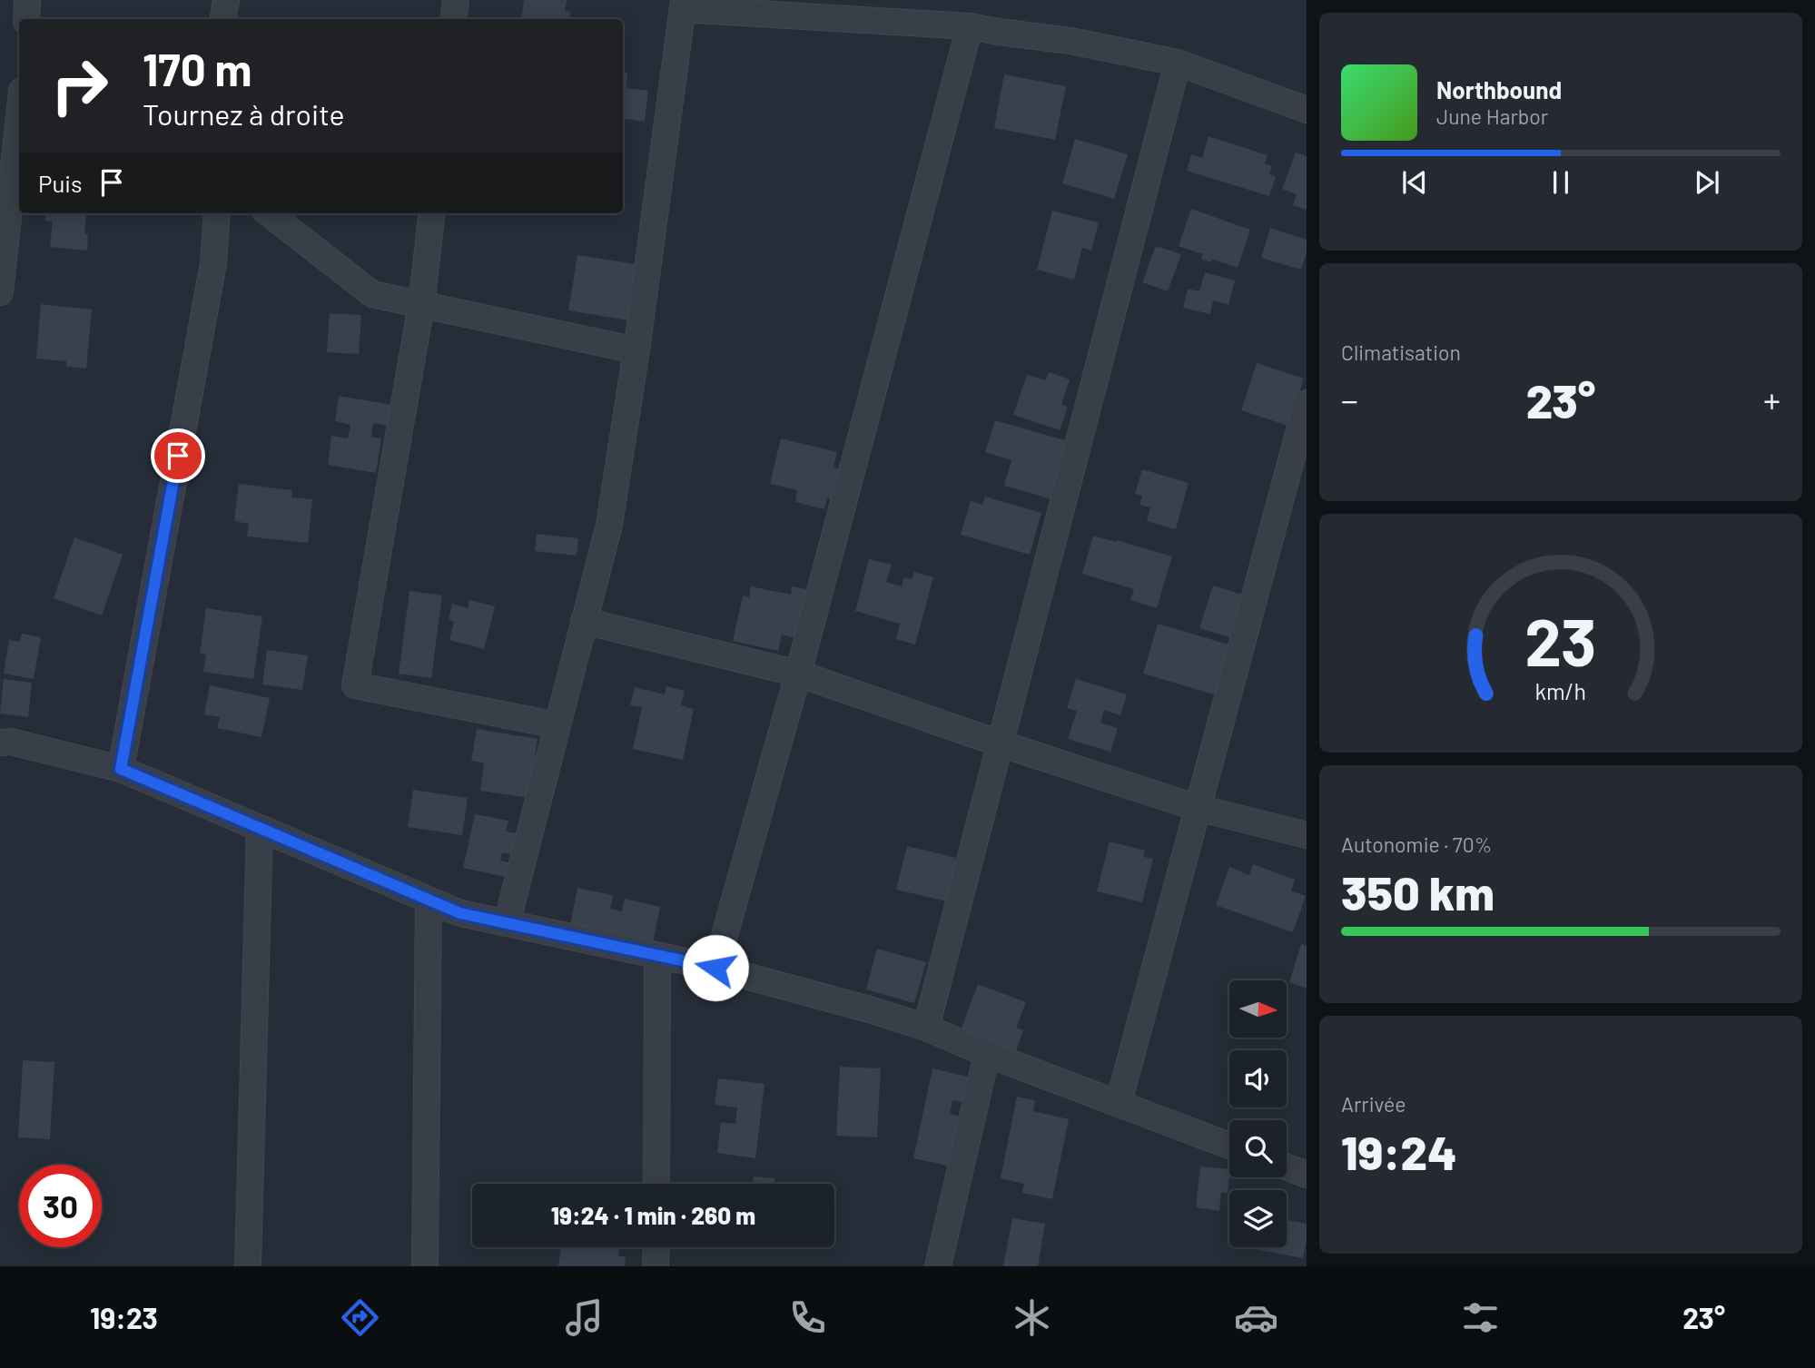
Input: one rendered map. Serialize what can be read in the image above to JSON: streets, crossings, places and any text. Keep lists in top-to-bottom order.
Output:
{
  "north": "right",
  "page": {
    "turn": ["170 m", "Tournez à droite"],
    "song": ["Northbound", "June Harbor"],
    "then": "Puis",
    "tile": [
      "Climatisation",
      ["Autonomie · 70%", "350 km"],
      ["Arrivée", "19:24"]
    ],
    "heat": ["−", "23°", "+"],
    "limit": "30",
    "trip": "19:24 · 1 min · 260 m",
    "tabs": ["19:23", "23°"],
    "gauge": ["23", "km/h"]
  }
}
